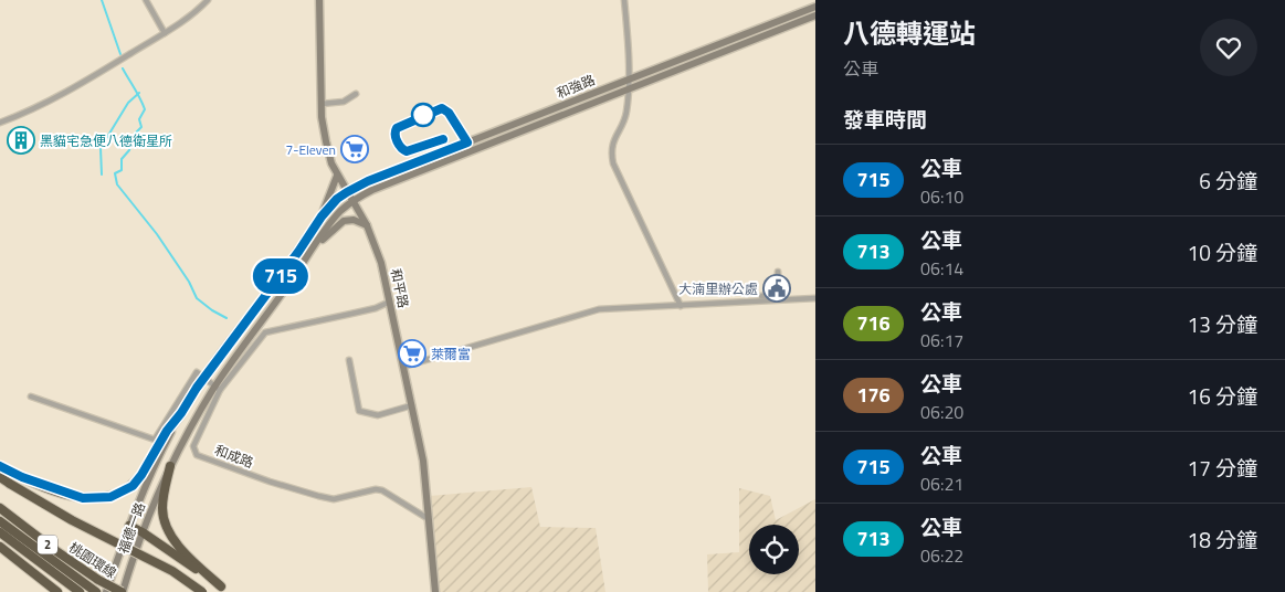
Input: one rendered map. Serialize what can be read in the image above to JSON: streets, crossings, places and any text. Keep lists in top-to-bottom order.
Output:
{
  "streets": {
    "highway": ["2", "桃園環線"],
    "street": [
      "和強路",
      "和平路",
      "和成路",
      "福德一路"
    ]
  },
  "crossings": [
    ["和強路", "和平路"],
    ["和強路", "福德一路"],
    ["和平路", "和成路"],
    ["和平路", "福德一路"],
    ["和成路", "福德一路"],
    ["福德一路", "桃園環線"]
  ],
  "places": {
    "building": ["黑貓宅急便八德衛星所"],
    "supermarket": ["7-Eleven", "萊爾富"],
    "public building": ["大湳里辦公處"]
  },
  "lines": ["bus line 715"],
  "page": {
    "on_map": "715",
    "heading": [
      ["八德轉運站", "公車"],
      "發車時間"
    ],
    "list": [
      {
        "mark": "715",
        "name": "公車",
        "note": "06:10",
        "value": "6 分鐘"
      },
      {
        "mark": "713",
        "name": "公車",
        "note": "06:14",
        "value": "10 分鐘"
      },
      {
        "mark": "716",
        "name": "公車",
        "note": "06:17",
        "value": "13 分鐘"
      },
      {
        "mark": "176",
        "name": "公車",
        "note": "06:20",
        "value": "16 分鐘"
      },
      {
        "mark": "715",
        "name": "公車",
        "note": "06:21",
        "value": "17 分鐘"
      },
      {
        "mark": "713",
        "name": "公車",
        "note": "06:22",
        "value": "18 分鐘"
      }
    ]
  }
}
